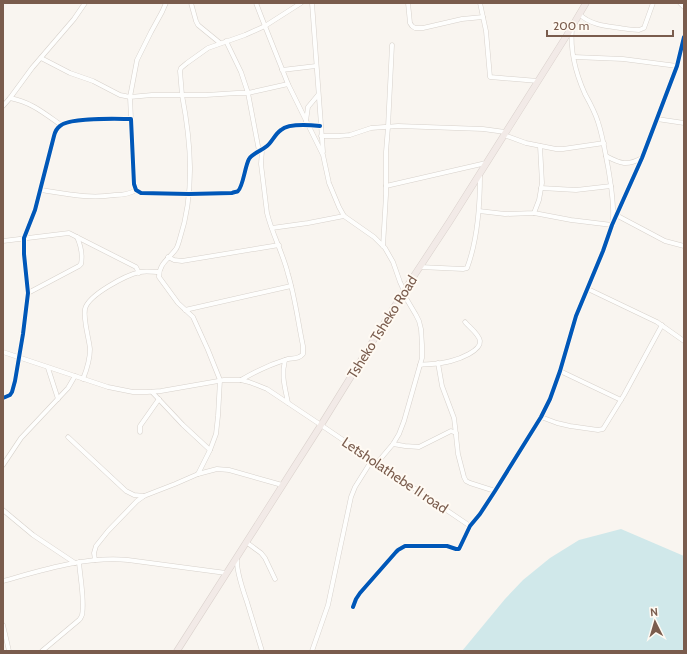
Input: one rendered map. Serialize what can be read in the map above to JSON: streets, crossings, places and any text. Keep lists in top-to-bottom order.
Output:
{
  "streets": {
    "highway": ["Tsheko Tsheko Road"],
    "street": ["Letsholathebe II road"]
  },
  "crossings": [
    ["Tsheko Tsheko Road", "Letsholathebe II road"]
  ],
  "scale_bar": "200 m",
  "north": "top"
}
